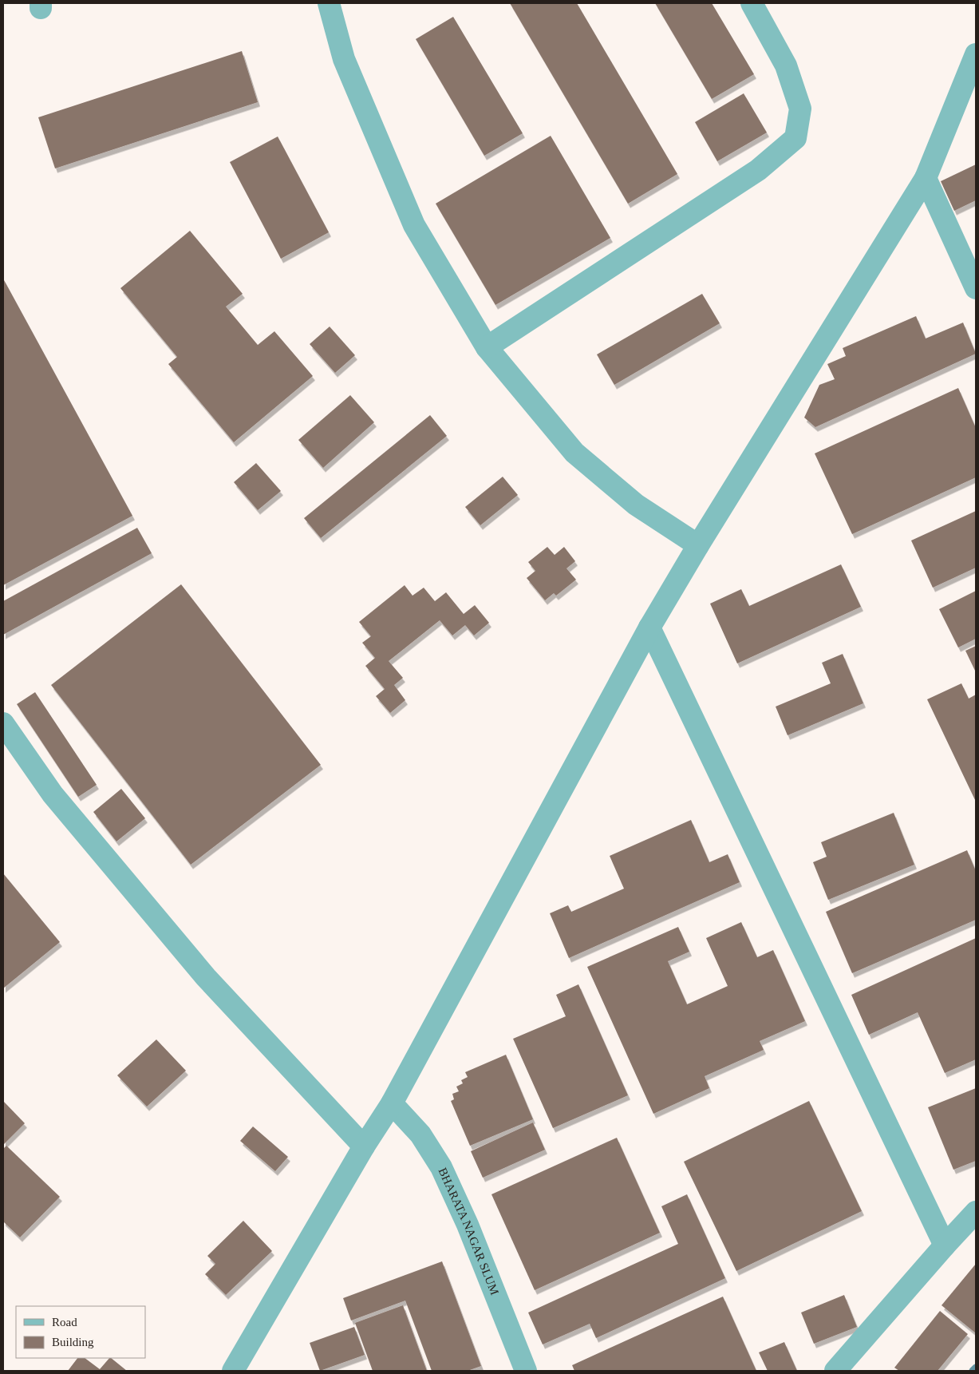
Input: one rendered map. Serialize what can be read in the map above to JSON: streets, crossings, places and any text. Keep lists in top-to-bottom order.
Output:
{
  "streets": {
    "street": ["BHARATA NAGAR SLUM"]
  },
  "legend": ["Road", "Building"]
}
